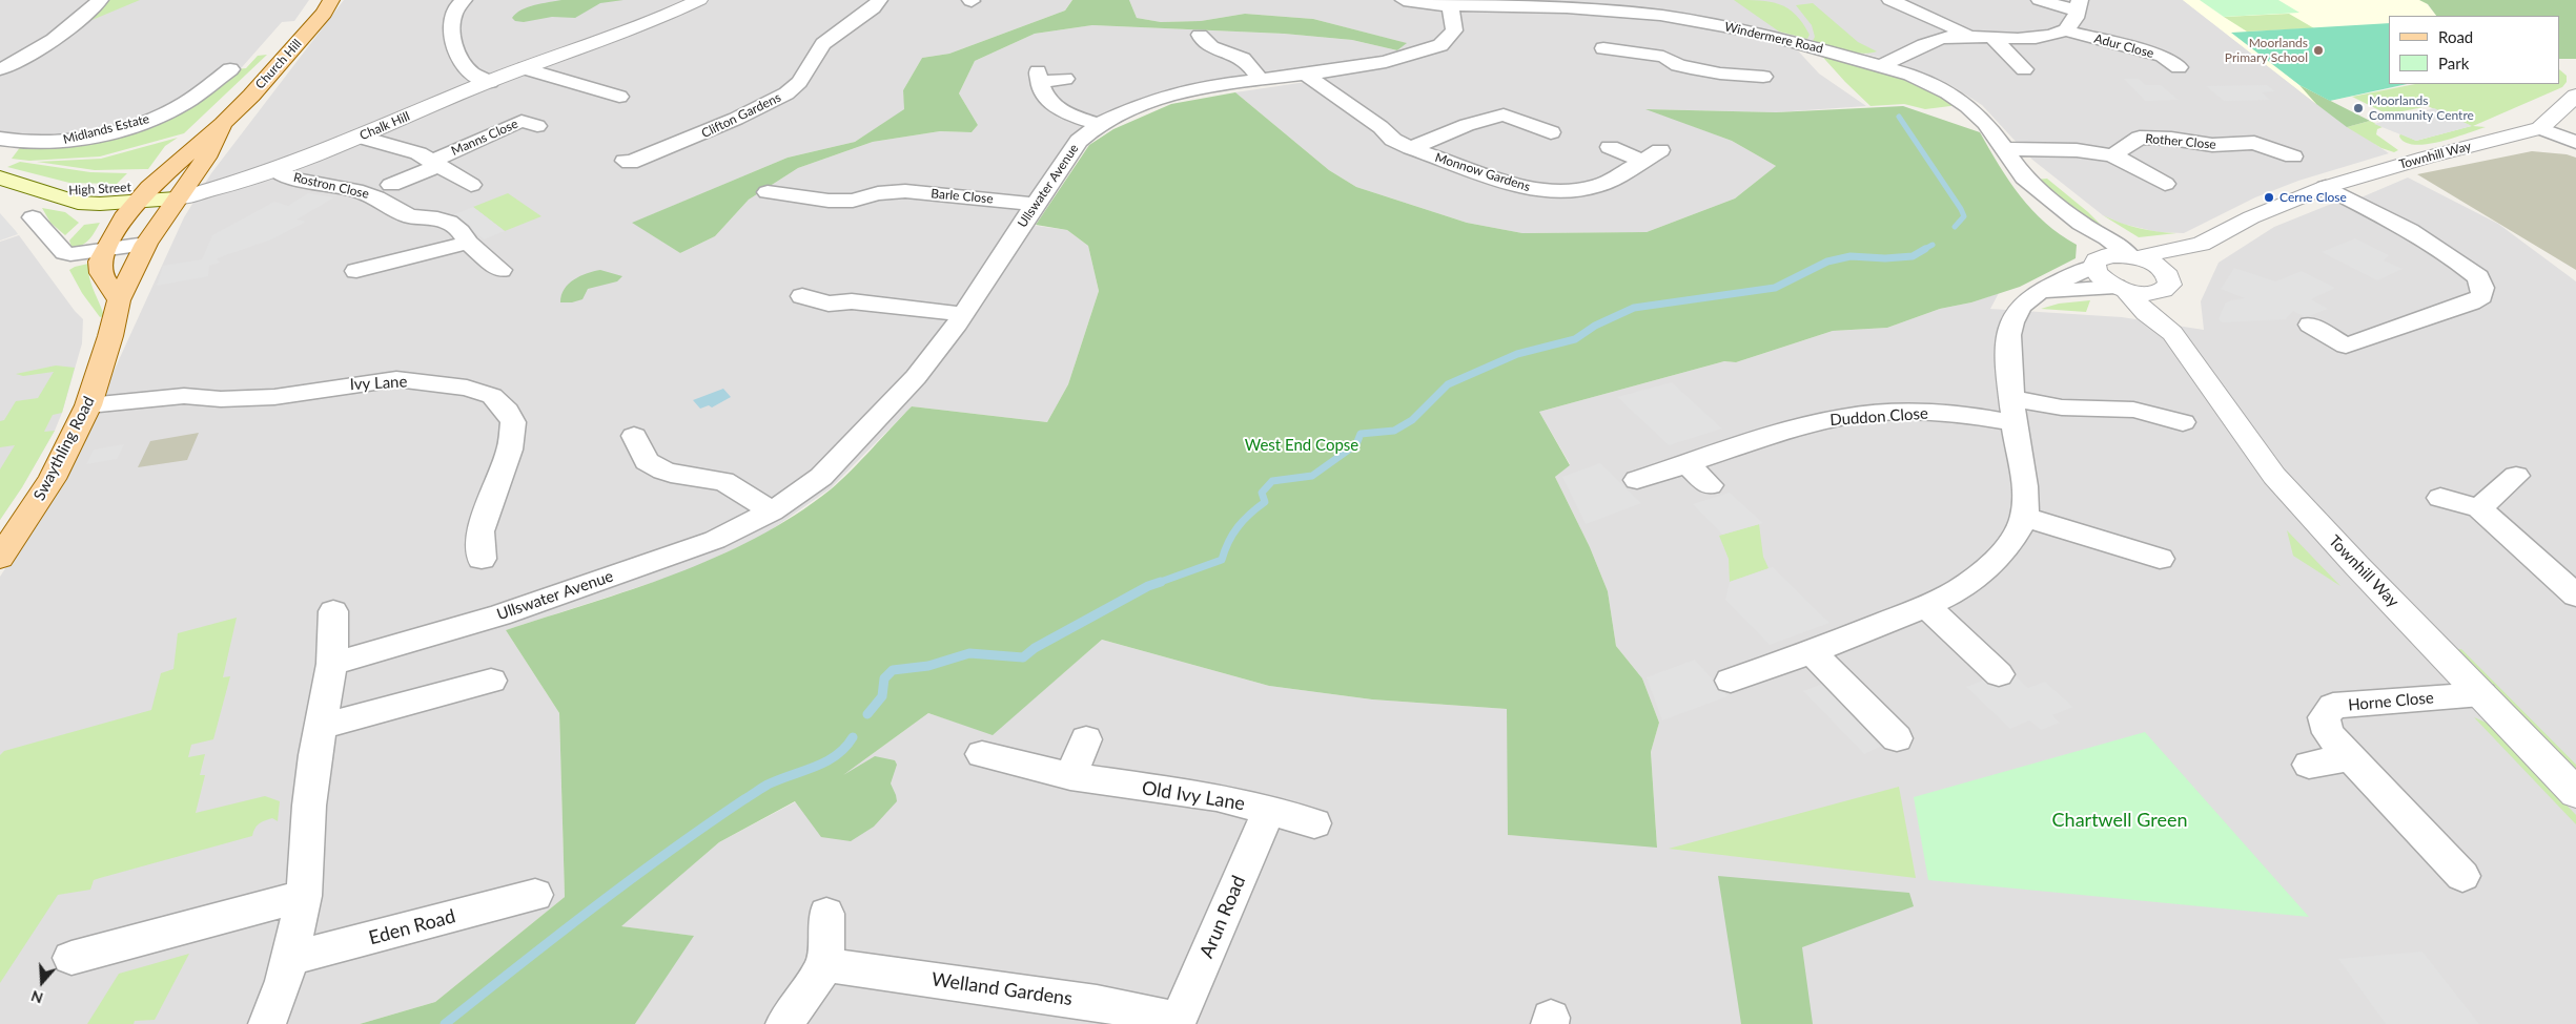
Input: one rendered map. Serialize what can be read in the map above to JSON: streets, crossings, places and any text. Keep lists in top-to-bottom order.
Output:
{
  "streets": {
    "main road": ["Church Hill", "High Street", "Swaythling Road"],
    "street": [
      "Windermere Road",
      "Adur Close",
      "Clifton Gardens",
      "Chalk Hill",
      "Midlands Estate",
      "Manns Close",
      "Rother Close",
      "Townhill Way",
      "Monnow Gardens",
      "Rostron Close",
      "Ullswater Avenue",
      "Barle Close",
      "Ivy Lane",
      "Duddon Close",
      "Horne Close",
      "Old Ivy Lane",
      "Arun Road",
      "Eden Road",
      "Welland Gardens"
    ]
  },
  "crossings": [
    ["Windermere Road", "Adur Close"],
    ["Windermere Road", "Rother Close"],
    ["Windermere Road", "Townhill Way"],
    ["Windermere Road", "Ullswater Avenue"],
    ["Church Hill", "Chalk Hill"],
    ["Church Hill", "High Street"],
    ["Church Hill", "Swaythling Road"],
    ["Chalk Hill", "Manns Close"],
    ["Chalk Hill", "Rostron Close"],
    ["Chalk Hill", "High Street"],
    ["Chalk Hill", "Swaythling Road"],
    ["Townhill Way", "Horne Close"],
    ["Monnow Gardens", "Ullswater Avenue"],
    ["Ullswater Avenue", "Barle Close"],
    ["High Street", "Swaythling Road"],
    ["Ivy Lane", "Swaythling Road"],
    ["Old Ivy Lane", "Arun Road"],
    ["Arun Road", "Welland Gardens"]
  ],
  "parks": ["West End Copse", "Chartwell Green"],
  "places": ["Moorlands Primary School", "Moorlands Community Centre", "Cerne Close"],
  "legend": ["Road", "Park"],
  "north": "bottom"
}
